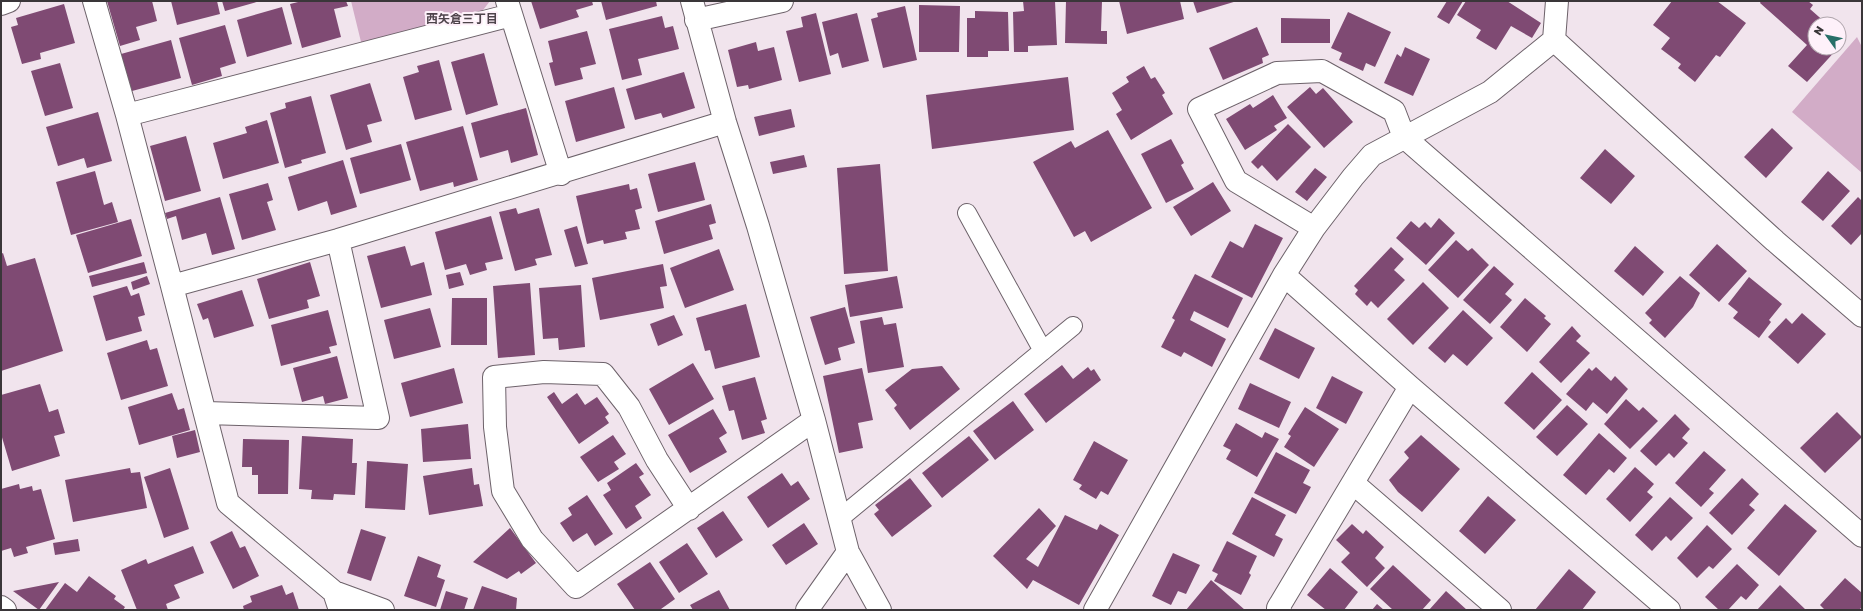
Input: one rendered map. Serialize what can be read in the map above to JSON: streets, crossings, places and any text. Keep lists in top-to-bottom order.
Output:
{
  "districts": ["西矢倉三丁目"],
  "north": "top left"
}
